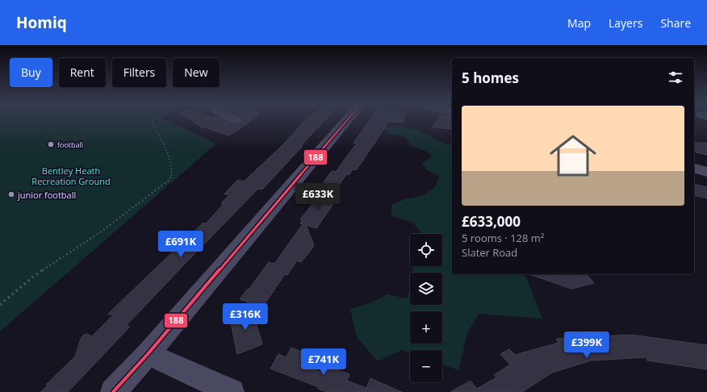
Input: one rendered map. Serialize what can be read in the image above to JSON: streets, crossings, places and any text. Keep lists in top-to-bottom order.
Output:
{
  "parks": ["Bentley Heath Recreation Ground"],
  "places": ["football", "junior football"],
  "lines": ["transit line 188"],
  "page": {
    "header": "Homiq",
    "nav": ["Map", "Layers", "Share"],
    "chip": [
      "Buy",
      "Rent",
      "Filters",
      "New"
    ],
    "heading": "5 homes",
    "list": [
      {
        "name": "£633,000",
        "note": "5 rooms · 128 m² · Slater Road"
      }
    ],
    "price": [
      "£633K",
      "£691K",
      "£316K",
      "£399K",
      "£741K"
    ],
    "map_buttons": ["+", "−"]
  }
}
